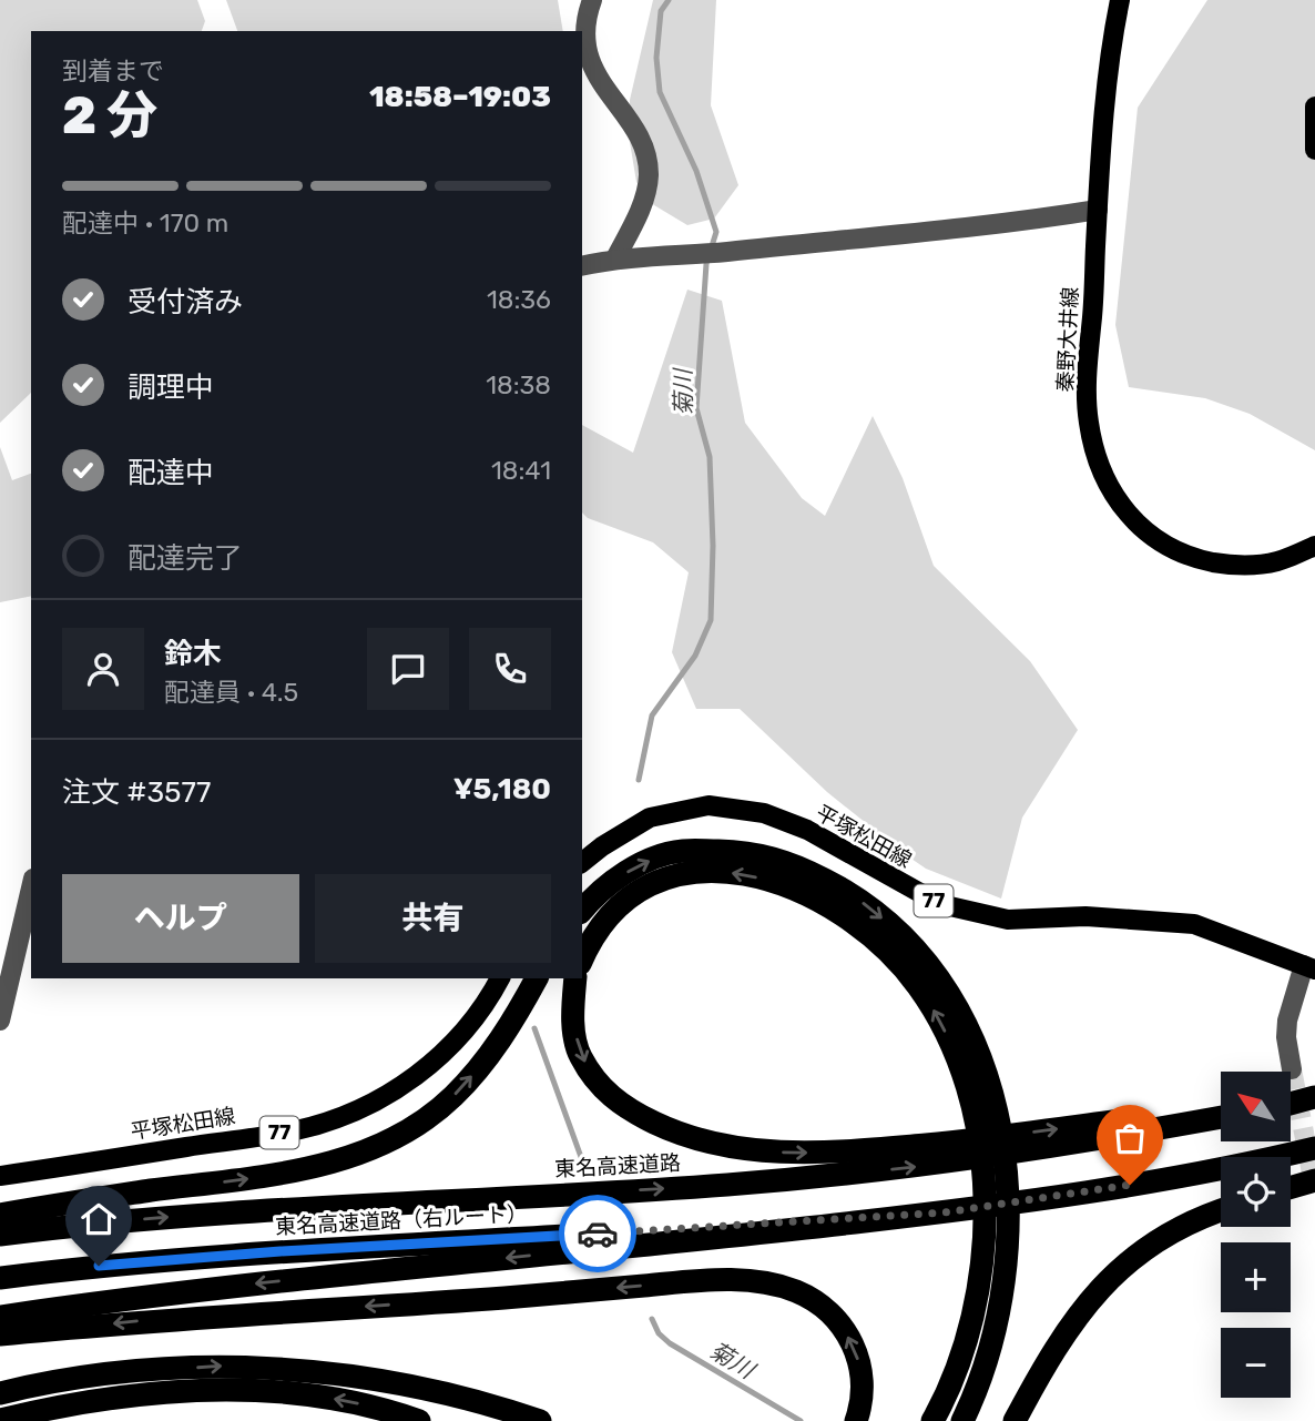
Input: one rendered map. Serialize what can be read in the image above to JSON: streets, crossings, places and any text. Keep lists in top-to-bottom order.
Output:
{
  "streets": {
    "highway": ["東名高速道路", "東名高速道路（右ルート）"],
    "main road": ["秦野大井線", "平塚松田線", "77"]
  },
  "water": ["菊川"],
  "north": "top left",
  "page": {
    "heading": ["2 分", "到着まで", "18:58–19:03"],
    "panel": [
      "鈴木",
      "配達員 · 4.5",
      "注文 #3577",
      "¥5,180"
    ],
    "bar": "配達中 · 170 m",
    "list": [
      ["受付済み", "18:36"],
      ["調理中", "18:38"],
      ["配達中", "18:41"],
      "配達完了"
    ],
    "buttons": ["ヘルプ", "共有"],
    "map_buttons": ["+", "−"]
  }
}
